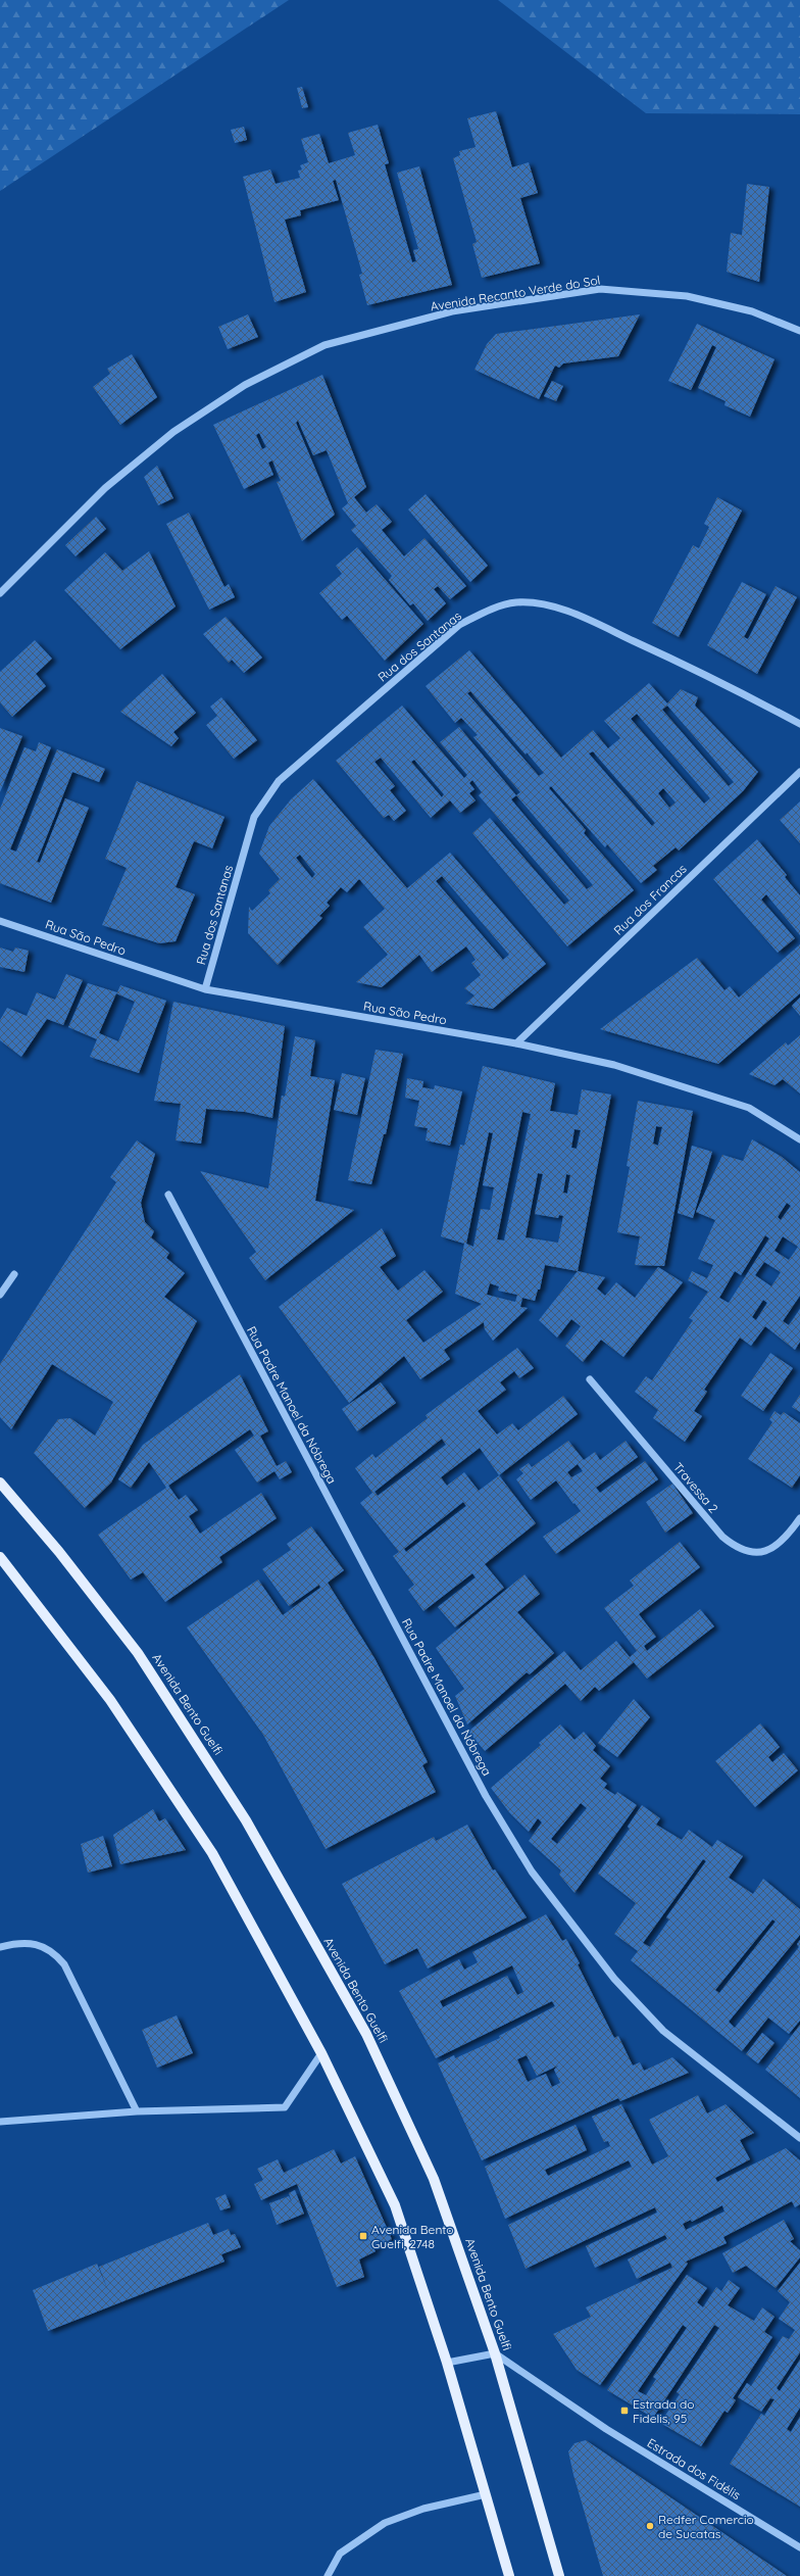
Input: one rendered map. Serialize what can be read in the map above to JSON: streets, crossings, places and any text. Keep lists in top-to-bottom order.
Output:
{
  "streets": {
    "main road": ["Avenida Bento Guelfi"],
    "street": [
      "Avenida Recanto Verde do Sol",
      "Rua dos Santanas",
      "Rua dos Francas",
      "Rua São Pedro",
      "Rua Padre Manoel da Nóbrega",
      "Travessa 2",
      "Estrada dos Fidélis"
    ]
  },
  "crossings": [
    ["Rua dos Santanas", "Rua São Pedro"],
    ["Rua dos Francas", "Rua São Pedro"],
    ["Avenida Bento Guelfi", "Estrada dos Fidélis"]
  ],
  "places": {
    "transit": ["Avenida Bento Guelfi, 2748", "Estrada do Fidelis, 95"],
    "other": ["Redfer Comercio de Sucatas"]
  }
}
